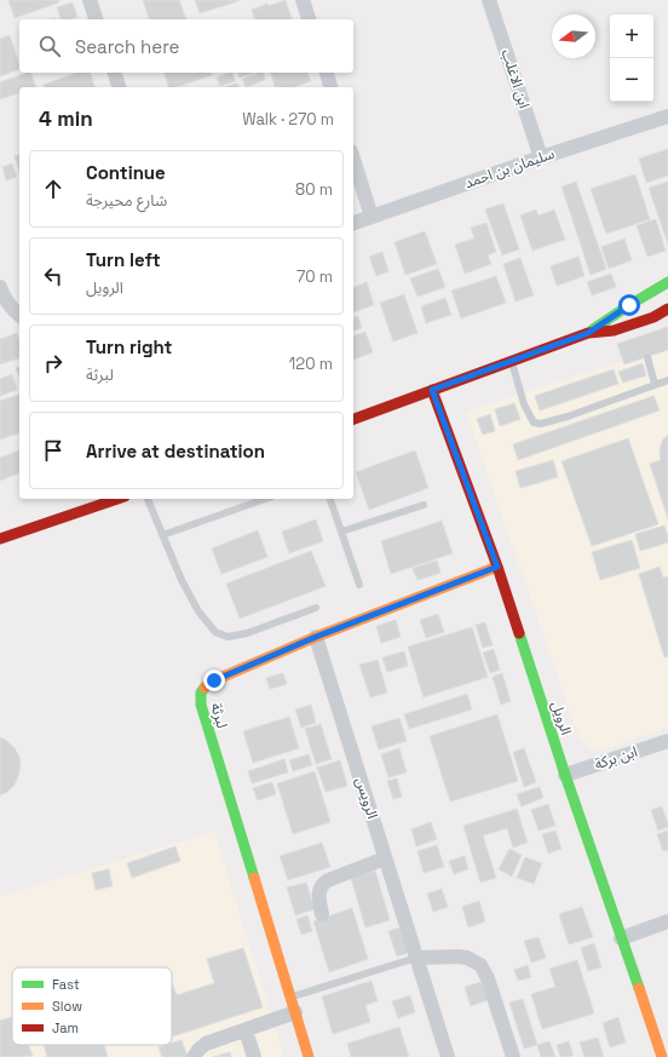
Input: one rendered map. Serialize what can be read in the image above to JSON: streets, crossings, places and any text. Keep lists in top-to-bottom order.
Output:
{
  "streets": {
    "street": [
      "ابن الاغلب",
      "سليمان بن احمد",
      "لبرثة",
      "الرويل",
      "ابن بركة",
      "الرويس"
    ]
  },
  "crossings": [
    ["ابن الاغلب", "سليمان بن احمد"],
    ["لبرثة", "الرويل"],
    ["لبرثة", "الرويس"],
    ["الرويل", "ابن بركة"]
  ],
  "legend": ["Fast", "Slow", "Jam"],
  "north": "left",
  "page": {
    "map_buttons": ["+", "−"],
    "search": "Search here",
    "heading": ["4 min", "Walk · 270 m"],
    "list": [
      ["Continue", "شارع محيرجة", "80 m"],
      ["Turn left", "الرويل", "70 m"],
      ["Turn right", "لبرثة", "120 m"],
      "Arrive at destination"
    ]
  }
}
